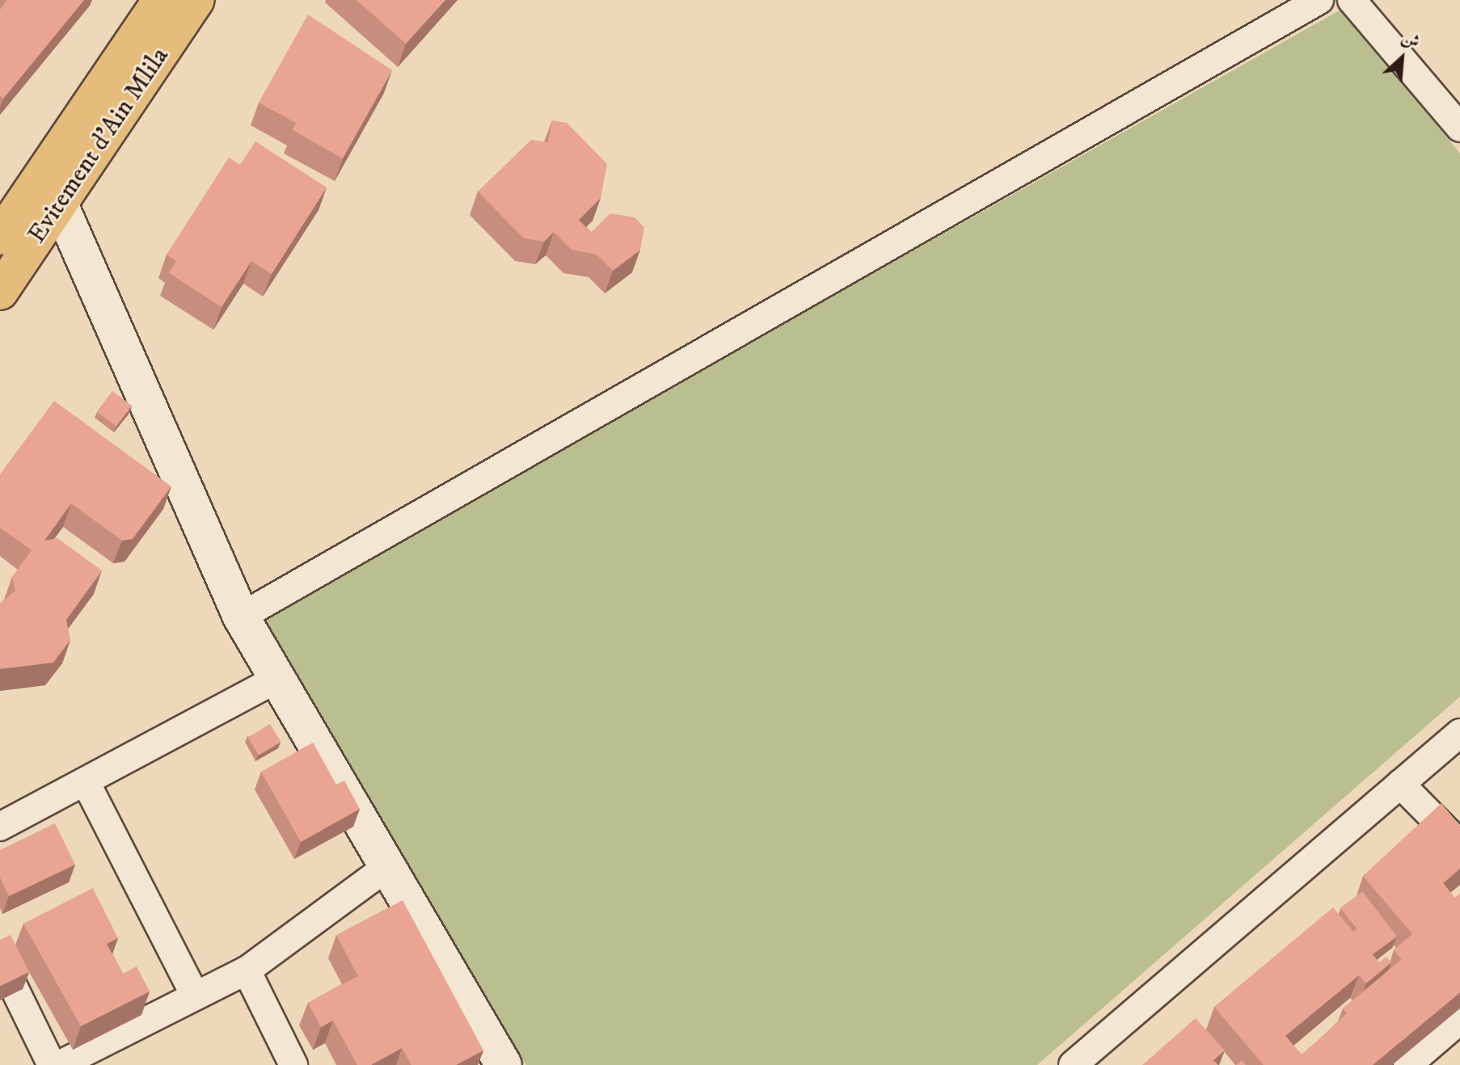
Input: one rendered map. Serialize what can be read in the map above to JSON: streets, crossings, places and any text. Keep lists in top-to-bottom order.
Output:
{
  "streets": {
    "highway": ["Evitement d'Ain Mlila"]
  },
  "north": "top right"
}
